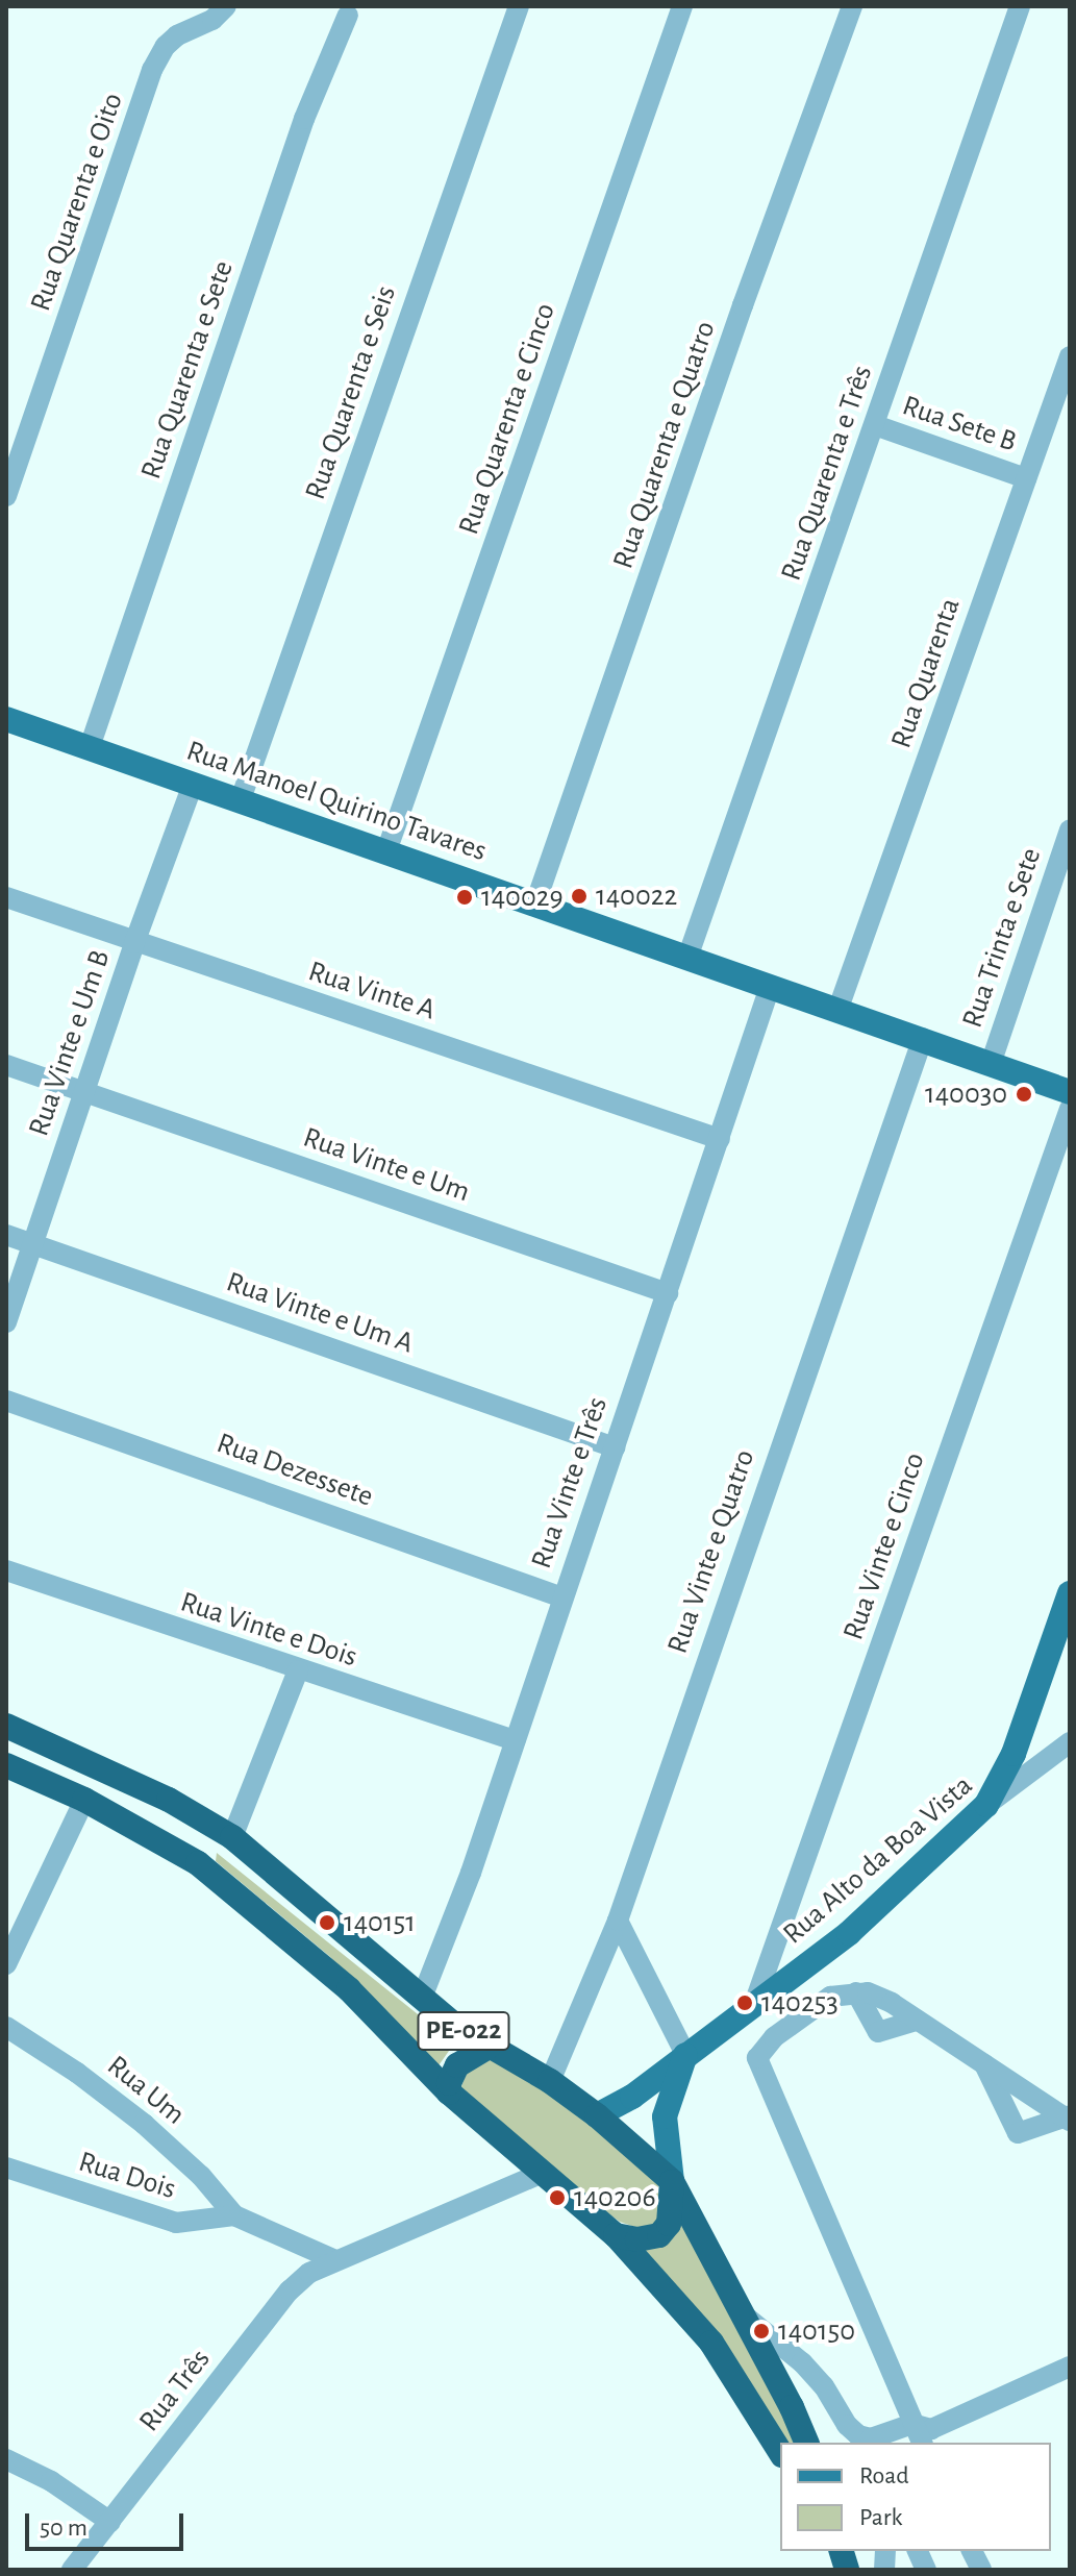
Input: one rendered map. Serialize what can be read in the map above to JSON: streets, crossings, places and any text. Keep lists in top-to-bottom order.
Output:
{
  "streets": {
    "highway": ["PE-022"],
    "main road": ["Rua Manoel Quirino Tavares", "Rua Alto da Boa Vista"],
    "street": [
      "Rua Quarenta e Oito",
      "Rua Quarenta e Sete",
      "Rua Quarenta e Seis",
      "Rua Quarenta e Cinco",
      "Rua Sete B",
      "Rua Quarenta e Quatro",
      "Rua Quarenta e Três",
      "Rua Quarenta",
      "Rua Trinta e Sete",
      "Rua Vinte A",
      "Rua Vinte e Um B",
      "Rua Vinte e Um",
      "Rua Vinte e Um A",
      "Rua Dezessete",
      "Rua Vinte e Três",
      "Rua Vinte e Cinco",
      "Rua Vinte e Quatro",
      "Rua Vinte e Dois",
      "Rua Um",
      "Rua Dois",
      "Rua Três"
    ]
  },
  "crossings": [
    ["Rua Quarenta e Sete", "Rua Manoel Quirino Tavares"],
    ["Rua Quarenta e Seis", "Rua Manoel Quirino Tavares"],
    ["Rua Quarenta e Cinco", "Rua Manoel Quirino Tavares"],
    ["Rua Sete B", "Rua Quarenta e Três"],
    ["Rua Sete B", "Rua Quarenta"],
    ["Rua Quarenta e Quatro", "Rua Manoel Quirino Tavares"],
    ["Rua Quarenta e Três", "Rua Manoel Quirino Tavares"],
    ["Rua Quarenta", "Rua Manoel Quirino Tavares"],
    ["Rua Manoel Quirino Tavares", "Rua Trinta e Sete"],
    ["Rua Manoel Quirino Tavares", "Rua Vinte e Um B"],
    ["Rua Manoel Quirino Tavares", "Rua Vinte e Três"],
    ["Rua Manoel Quirino Tavares", "Rua Vinte e Quatro"],
    ["Rua Vinte A", "Rua Vinte e Um B"],
    ["Rua Vinte A", "Rua Vinte e Três"],
    ["Rua Vinte e Um B", "Rua Vinte e Um"],
    ["Rua Vinte e Um B", "Rua Vinte e Um A"],
    ["Rua Vinte e Um", "Rua Vinte e Três"],
    ["Rua Vinte e Um A", "Rua Vinte e Três"],
    ["Rua Dezessete", "Rua Vinte e Três"],
    ["Rua Vinte e Três", "Rua Vinte e Dois"],
    ["Rua Vinte e Três", "PE-022"],
    ["Rua Vinte e Cinco", "Rua Alto da Boa Vista"],
    ["Rua Vinte e Quatro", "PE-022"],
    ["Rua Alto da Boa Vista", "PE-022"],
    ["PE-022", "Rua Três"],
    ["Rua Um", "Rua Dois"]
  ],
  "places": [
    "140022",
    "140029",
    "140030",
    "140151",
    "140253",
    "140206",
    "140150"
  ],
  "legend": ["Road", "Park"],
  "scale_bar": "50 m"
}
